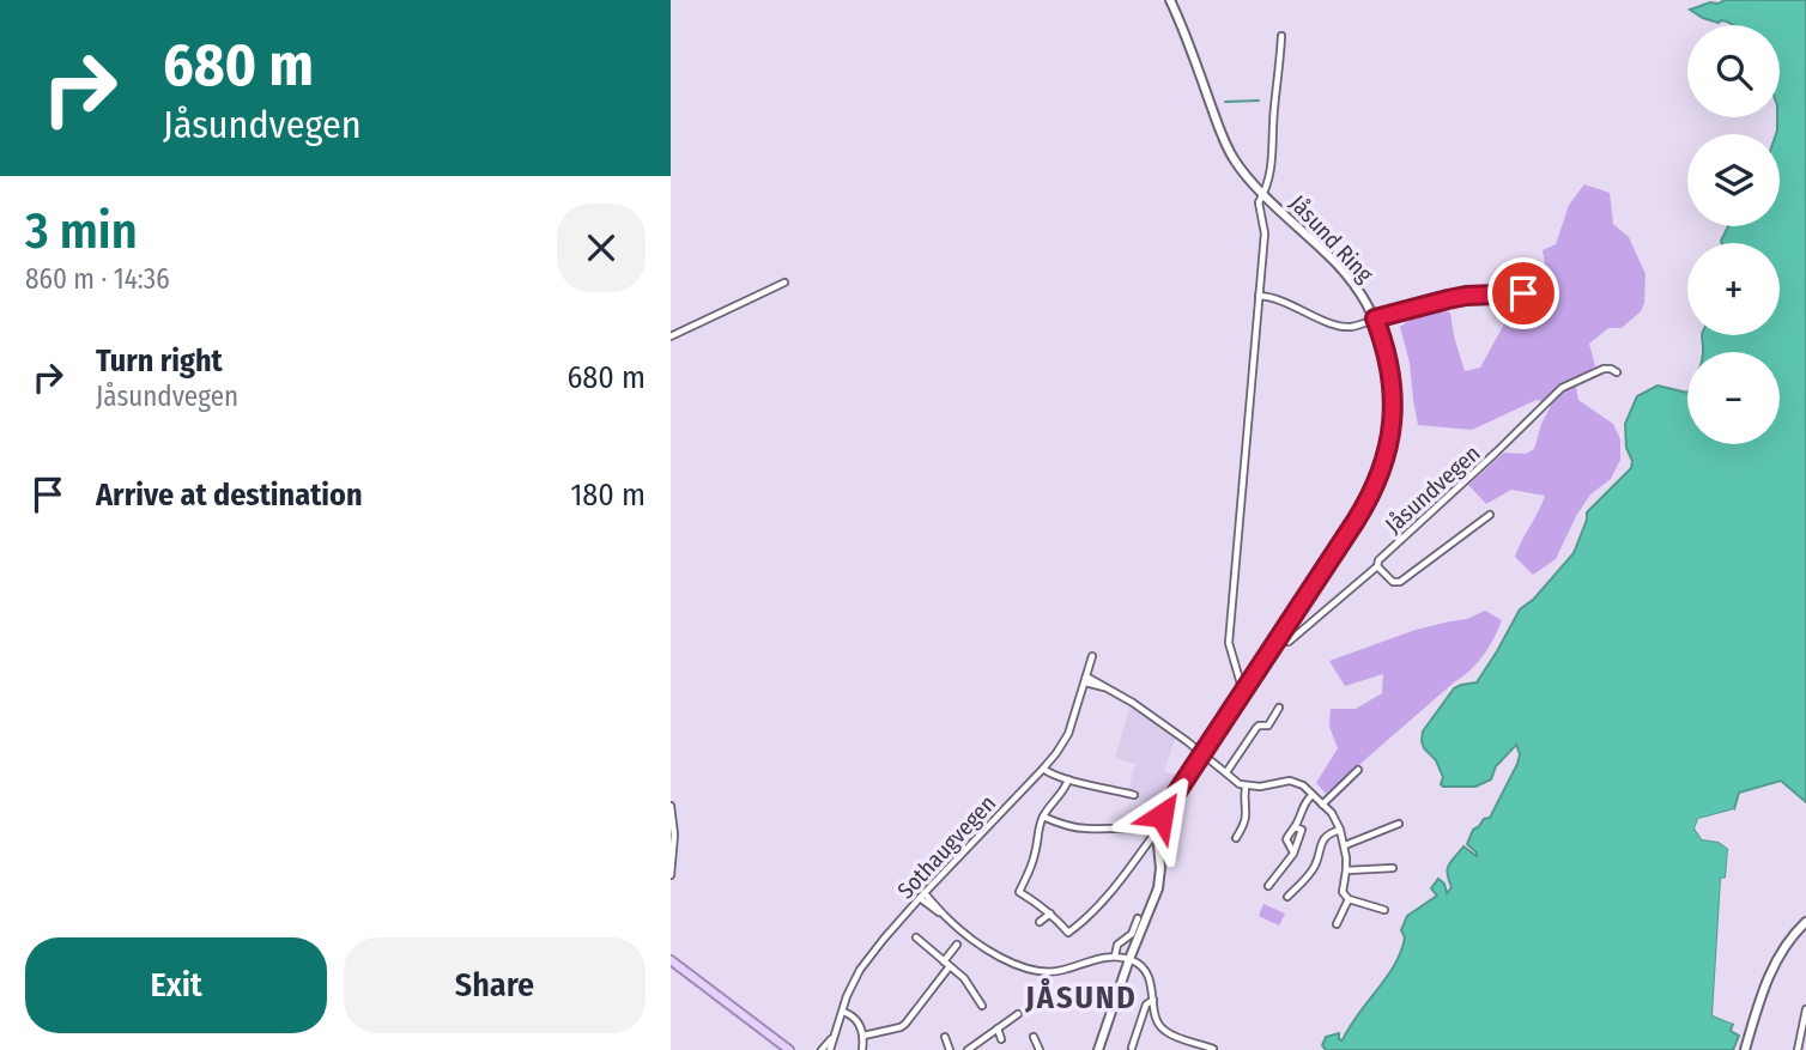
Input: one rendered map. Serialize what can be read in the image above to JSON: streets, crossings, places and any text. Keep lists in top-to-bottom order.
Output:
{
  "streets": {
    "main road": ["Jåsund Ring"],
    "street": ["Jåsundvegen", "Sothaugvegen"]
  },
  "crossings": [
    ["Jåsund Ring", "Jåsundvegen"]
  ],
  "districts": ["JÅSUND"],
  "page": {
    "turn": ["680 m", "Jåsundvegen"],
    "map_buttons": ["+", "−"],
    "heading": ["3 min", "860 m · 14:36"],
    "list": [
      {
        "name": "Turn right",
        "note": "Jåsundvegen",
        "value": "680 m"
      },
      {
        "name": "Arrive at destination",
        "value": "180 m"
      }
    ],
    "buttons": ["Exit", "Share"]
  }
}
